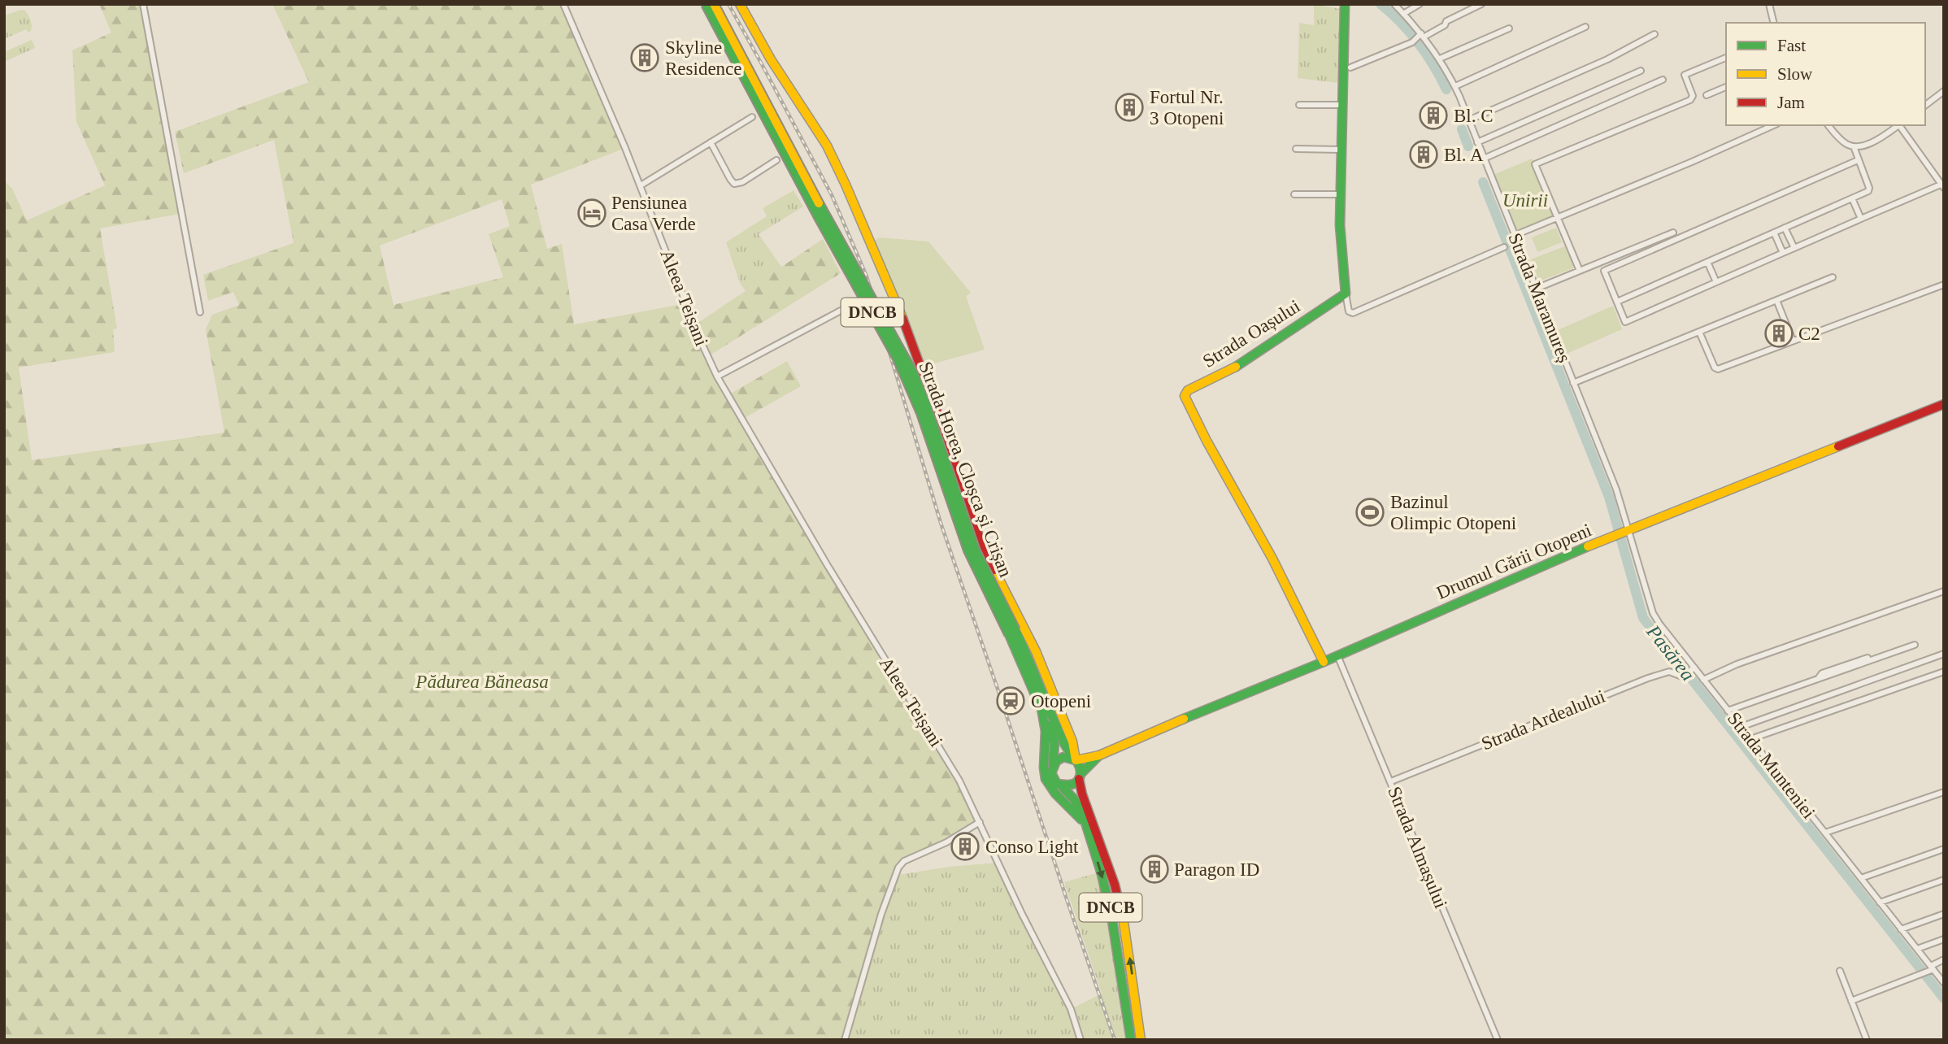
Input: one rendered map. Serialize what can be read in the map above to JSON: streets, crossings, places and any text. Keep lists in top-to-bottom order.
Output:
{
  "streets": {
    "main road": [
      "DNCB",
      "Strada Oașului",
      "Strada Horea, Cloșca și Crișan",
      "Drumul Gării Otopeni"
    ],
    "street": [
      "Aleea Teișani",
      "Strada Maramureș",
      "Strada Ardealului",
      "Strada Munteniei",
      "Strada Almașului"
    ]
  },
  "crossings": [
    ["Strada Maramureș", "Drumul Gării Otopeni"],
    ["Strada Maramureș", "Strada Munteniei"],
    ["DNCB", "Strada Horea, Cloșca și Crișan"],
    ["DNCB", "Drumul Gării Otopeni"],
    ["Strada Oașului", "Drumul Gării Otopeni"],
    ["Strada Horea, Cloșca și Crișan", "Drumul Gării Otopeni"],
    ["Drumul Gării Otopeni", "Strada Munteniei"],
    ["Drumul Gării Otopeni", "Strada Almașului"],
    ["Strada Ardealului", "Strada Munteniei"],
    ["Strada Ardealului", "Strada Almașului"]
  ],
  "water": ["Pasărea"],
  "parks": ["Unirii", "Pădurea Băneasa"],
  "places": {
    "building": [
      "Skyline Residence",
      "Fortul Nr. 3 Otopeni",
      "Bl. C",
      "Bl. A",
      "C2",
      "Conso Light",
      "Paragon ID"
    ],
    "hotel": ["Pensiunea Casa Verde"],
    "sports": ["Bazinul Olimpic Otopeni"],
    "station": ["Otopeni"]
  },
  "legend": ["Fast", "Slow", "Jam"]
}
